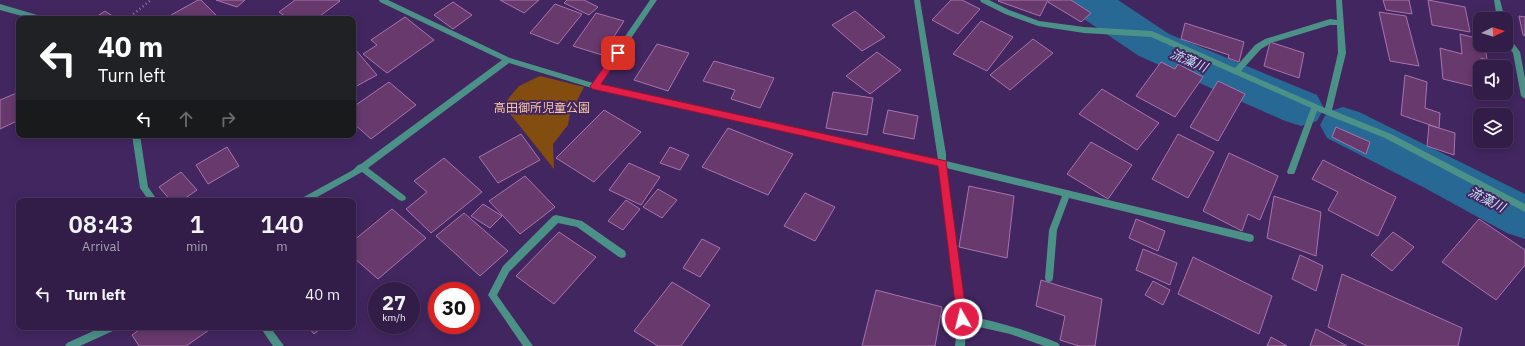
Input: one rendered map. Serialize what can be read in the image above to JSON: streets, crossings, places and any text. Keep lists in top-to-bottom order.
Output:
{
  "water": ["流藻川"],
  "parks": ["高田御所児童公園"],
  "north": "right",
  "page": {
    "turn": ["40 m", "Turn left"],
    "eta": [
      "08:43",
      "Arrival",
      "1",
      "min",
      "140",
      "m"
    ],
    "list": [
      {
        "name": "Turn left",
        "value": "40 m"
      }
    ],
    "speed": "27 km/h",
    "limit": "30"
  }
}
